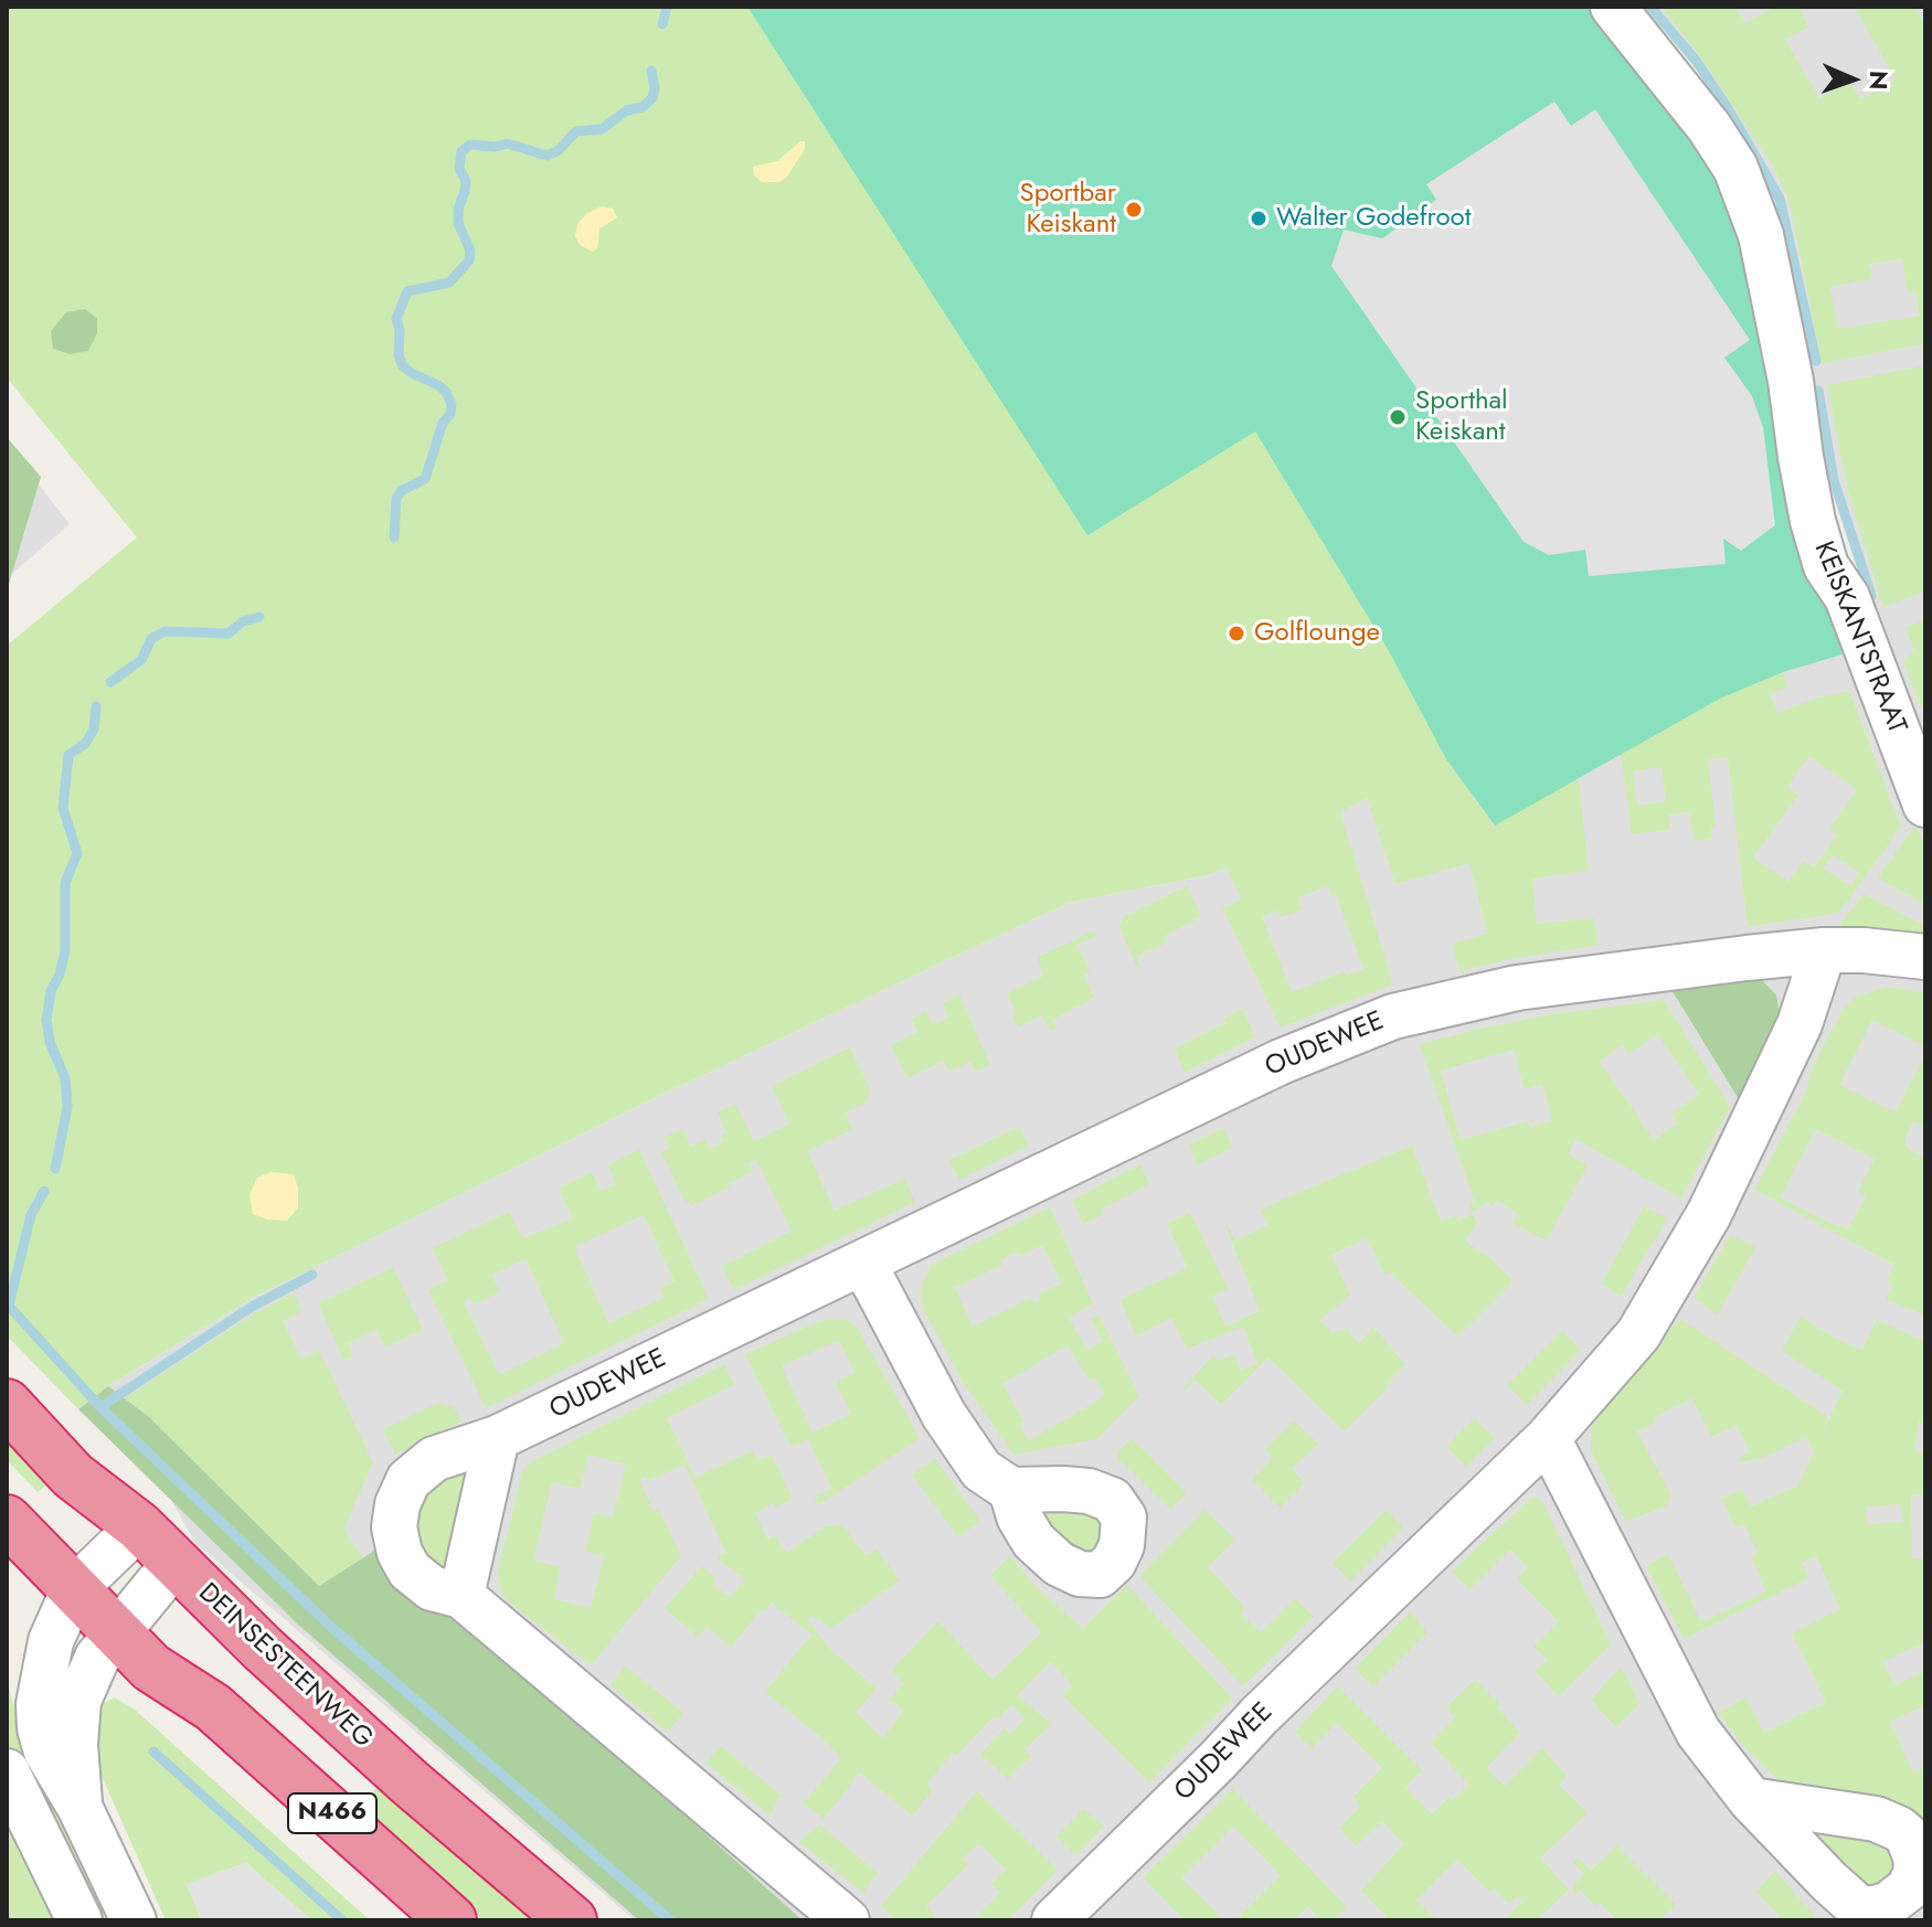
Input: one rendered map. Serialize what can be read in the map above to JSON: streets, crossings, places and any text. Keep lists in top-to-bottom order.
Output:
{
  "streets": {
    "highway": ["DEINSESTEENWEG", "N466"],
    "street": ["KEISKANTSTRAAT", "OUDEWEE"]
  },
  "places": [
    "Sportbar Keiskant",
    "Walter Godefroot",
    "Sporthal Keiskant",
    "Golflounge"
  ],
  "north": "right"
}
